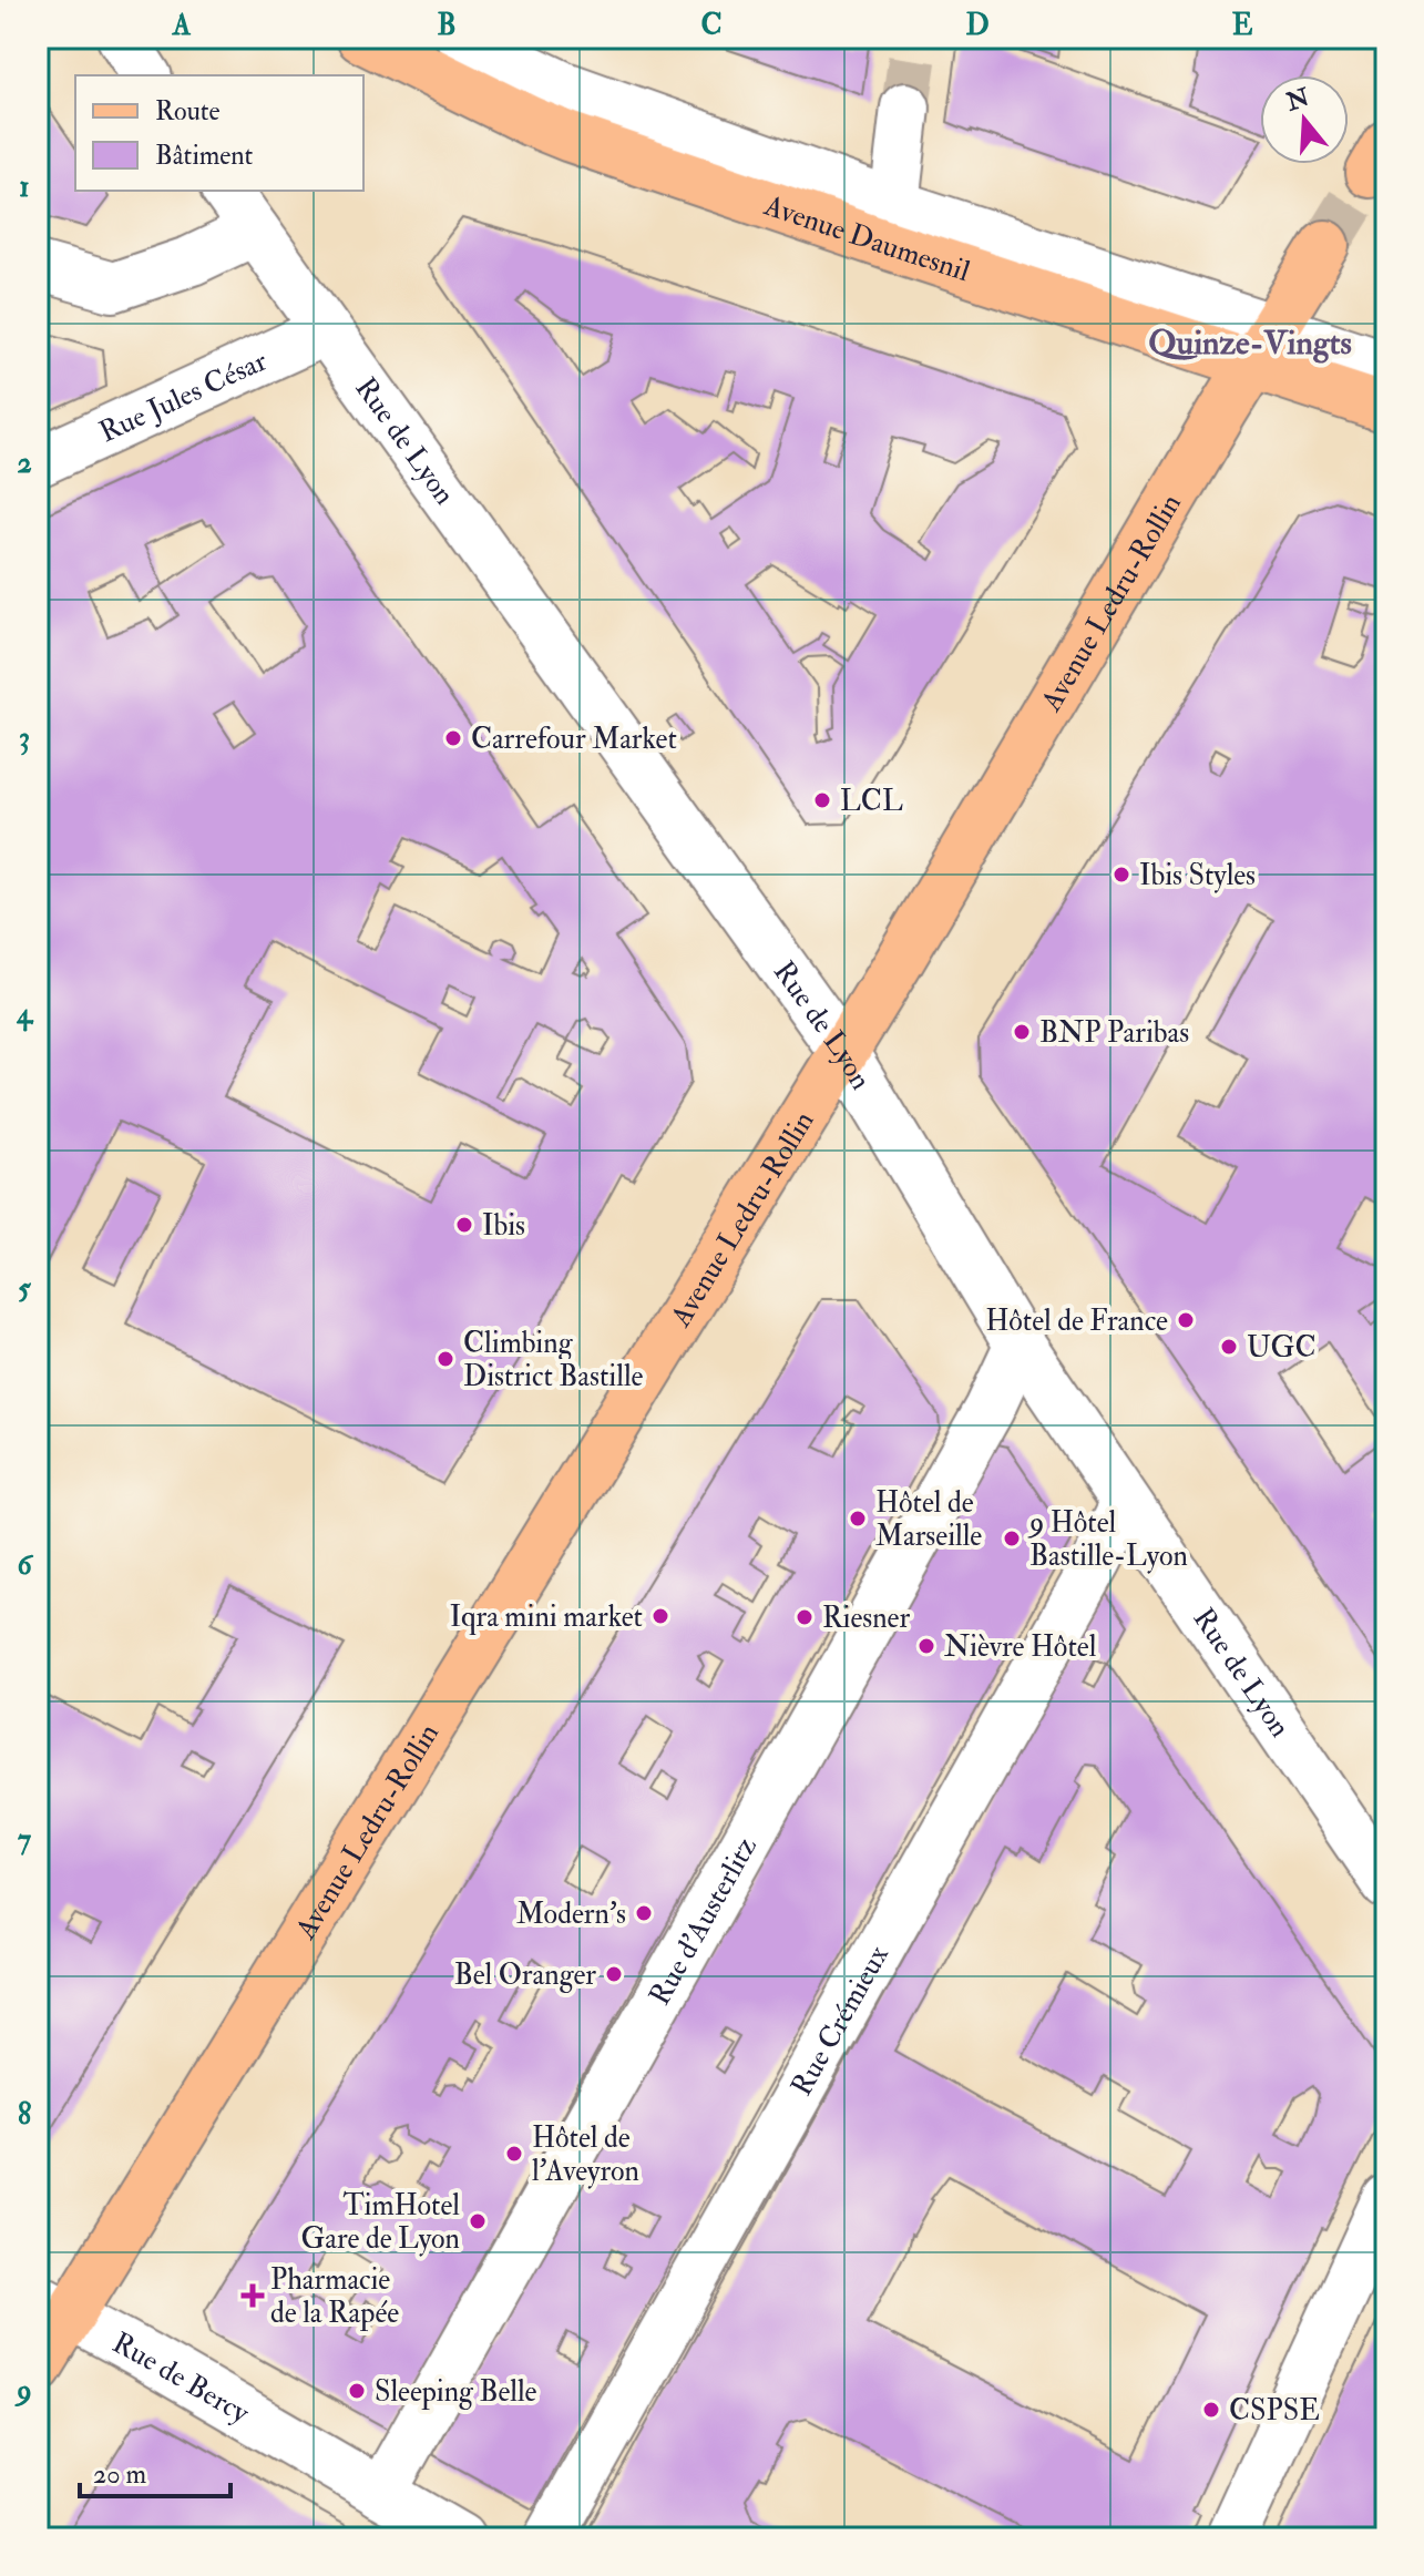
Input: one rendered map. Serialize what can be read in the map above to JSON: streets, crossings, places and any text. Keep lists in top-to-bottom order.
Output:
{
  "streets": {
    "main road": ["Avenue Daumesnil", "Avenue Ledru-Rollin"],
    "street": [
      "Rue Jules César",
      "Rue de Lyon",
      "Rue d'Austerlitz",
      "Rue Crémieux",
      "Rue de Bercy"
    ]
  },
  "crossings": [
    ["Avenue Daumesnil", "Avenue Ledru-Rollin"],
    ["Rue Jules César", "Rue de Lyon"],
    ["Rue de Lyon", "Avenue Ledru-Rollin"],
    ["Rue de Lyon", "Rue d'Austerlitz"],
    ["Rue de Lyon", "Rue Crémieux"],
    ["Avenue Ledru-Rollin", "Rue de Bercy"],
    ["Rue d'Austerlitz", "Rue de Bercy"]
  ],
  "districts": ["Quinze-Vingts"],
  "places": {
    "other": [
      "Carrefour Market",
      "LCL",
      "Ibis Styles",
      "BNP Paribas",
      "Ibis",
      "Hôtel de France",
      "UGC",
      "Climbing District Bastille",
      "Hôtel de Marseille",
      "9 Hôtel Bastille-Lyon",
      "Iqra mini market",
      "Riesner",
      "Nièvre Hôtel",
      "Modern’s",
      "Bel Oranger",
      "Hôtel de l'Aveyron",
      "TimHotel Gare de Lyon",
      "Sleeping Belle",
      "CSPSE"
    ],
    "health": ["Pharmacie de la Rapée"]
  },
  "legend": ["Route", "Bâtiment"],
  "scale_bar": "20 m",
  "north": "top",
  "grid": {
    "columns": [
      "A",
      "B",
      "C",
      "D",
      "E"
    ],
    "rows": [
      "1",
      "2",
      "3",
      "4",
      "5",
      "6",
      "7",
      "8",
      "9"
    ]
  }
}
